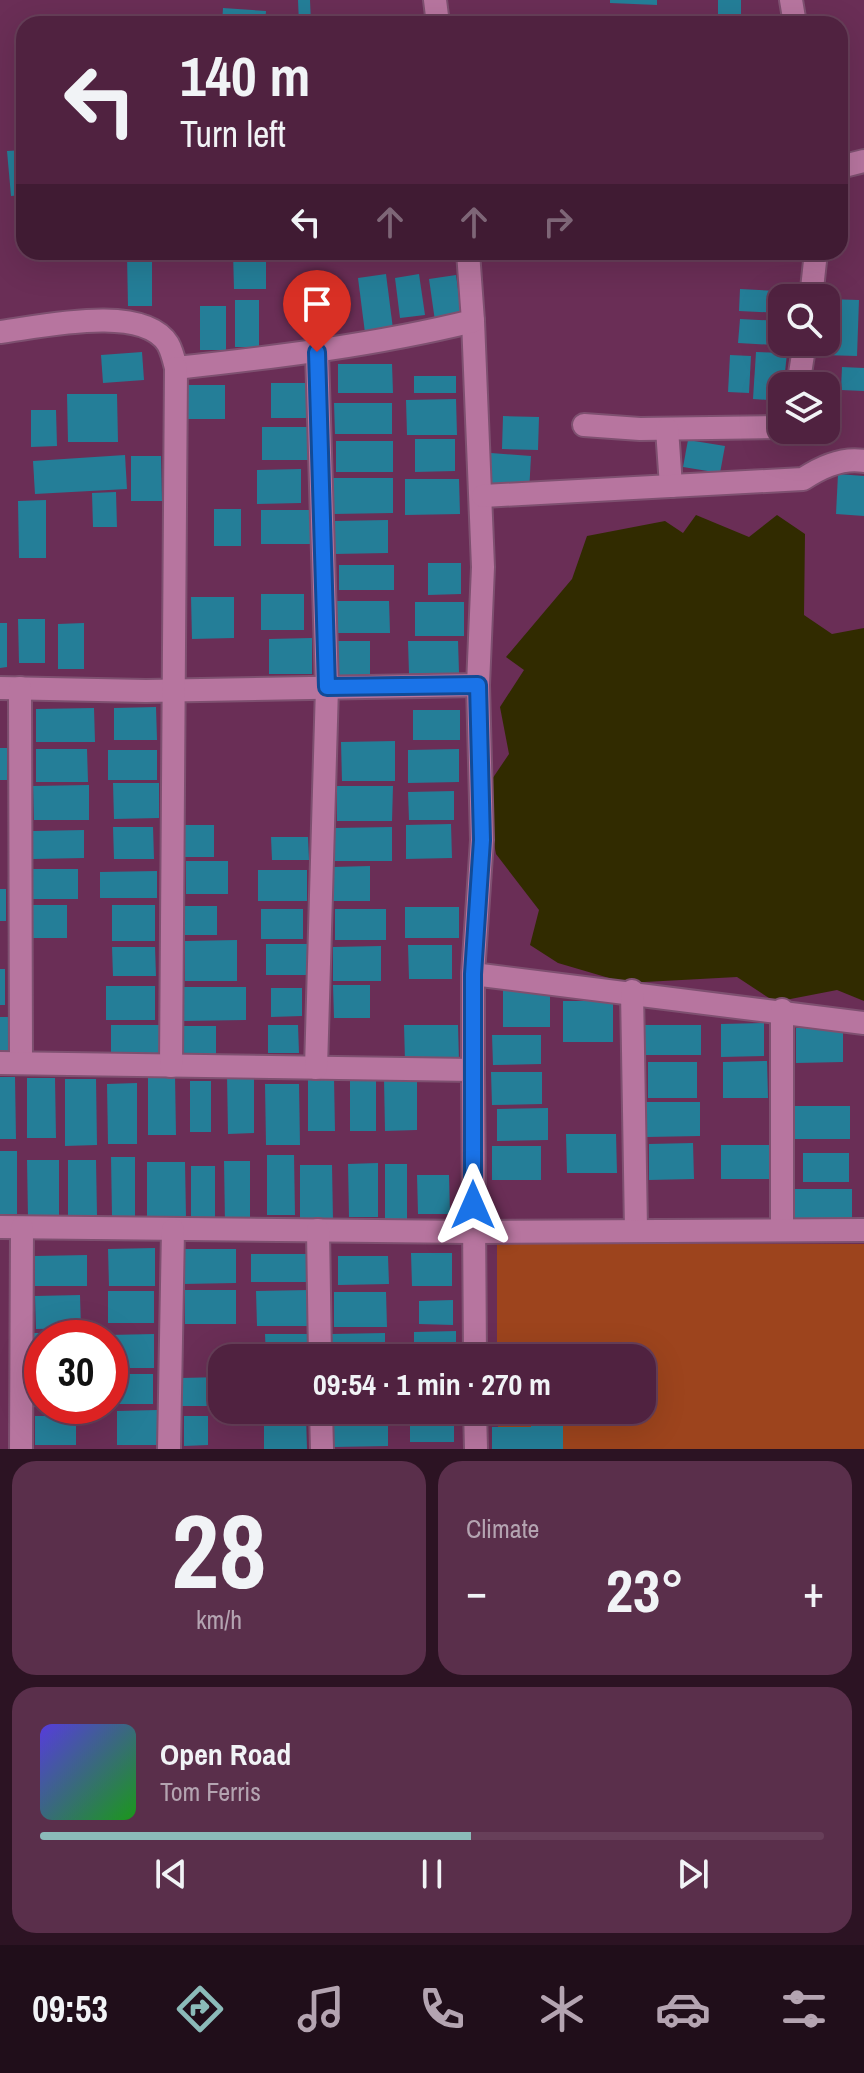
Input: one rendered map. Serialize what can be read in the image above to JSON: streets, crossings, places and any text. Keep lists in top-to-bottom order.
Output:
{
  "page": {
    "turn": ["140 m", "Turn left"],
    "limit": "30",
    "trip": "09:54 · 1 min · 270 m",
    "tile": [
      ["28", "km/h"],
      "Climate"
    ],
    "heat": ["−", "23°", "+"],
    "song": ["Open Road", "Tom Ferris"],
    "tabs": "09:53"
  }
}
